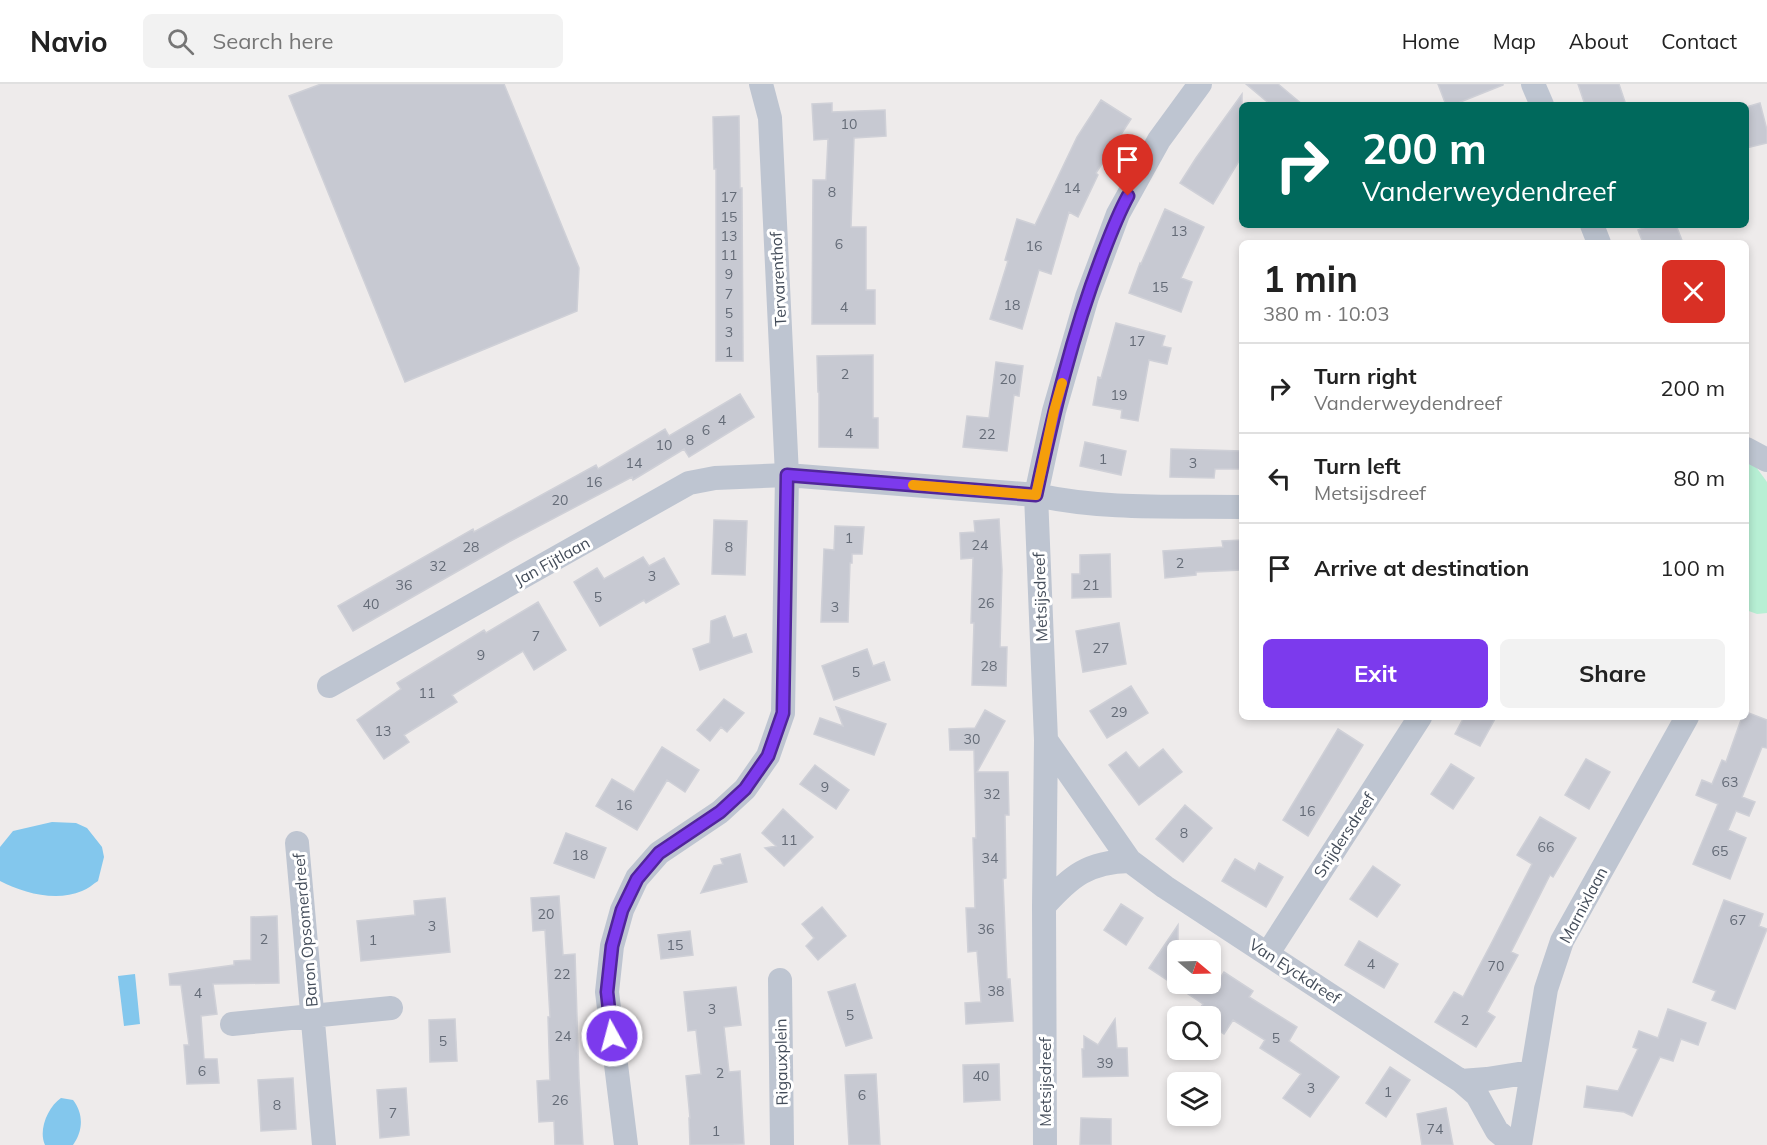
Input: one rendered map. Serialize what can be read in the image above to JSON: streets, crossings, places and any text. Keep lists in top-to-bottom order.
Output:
{
  "streets": {
    "street": [
      "Tervarenthof",
      "Jan Fijtlaan",
      "Metsijsdreef",
      "Snijdersdreef",
      "Marnixlaan",
      "Baron Opsomerdreef",
      "Van Eyckdreef",
      "Rigauxplein"
    ]
  },
  "crossings": [
    ["Tervarenthof", "Jan Fijtlaan"],
    ["Jan Fijtlaan", "Metsijsdreef"],
    ["Metsijsdreef", "Van Eyckdreef"],
    ["Snijdersdreef", "Van Eyckdreef"]
  ],
  "house_numbers": [
    "10",
    "14",
    "8",
    "17",
    "15",
    "13",
    "13",
    "6",
    "16",
    "11",
    "9",
    "15",
    "7",
    "18",
    "4",
    "5",
    "3",
    "17",
    "1",
    "2",
    "20",
    "19",
    "4",
    "6",
    "4",
    "22",
    "8",
    "10",
    "1",
    "14",
    "3",
    "16",
    "20",
    "1",
    "24",
    "28",
    "8",
    "2",
    "32",
    "3",
    "36",
    "21",
    "5",
    "26",
    "40",
    "3",
    "7",
    "27",
    "9",
    "28",
    "5",
    "11",
    "29",
    "13",
    "30",
    "63",
    "9",
    "32",
    "16",
    "16",
    "8",
    "11",
    "66",
    "65",
    "18",
    "34",
    "20",
    "67",
    "3",
    "36",
    "2",
    "1",
    "15",
    "4",
    "70",
    "22",
    "38",
    "4",
    "3",
    "5",
    "2",
    "24",
    "5",
    "5",
    "39",
    "6",
    "2",
    "40",
    "3",
    "1",
    "6",
    "26",
    "8",
    "7",
    "74",
    "1"
  ],
  "north": "right",
  "page": {
    "header": "Navio",
    "search": "Search here",
    "nav": [
      "Home",
      "Map",
      "About",
      "Contact"
    ],
    "turn": ["200 m", "Vanderweydendreef"],
    "heading": ["1 min", "380 m · 10:03"],
    "list": [
      {
        "name": "Turn right",
        "note": "Vanderweydendreef",
        "value": "200 m"
      },
      {
        "name": "Turn left",
        "note": "Metsijsdreef",
        "value": "80 m"
      },
      {
        "name": "Arrive at destination",
        "value": "100 m"
      }
    ],
    "buttons": ["Exit", "Share"]
  }
}
